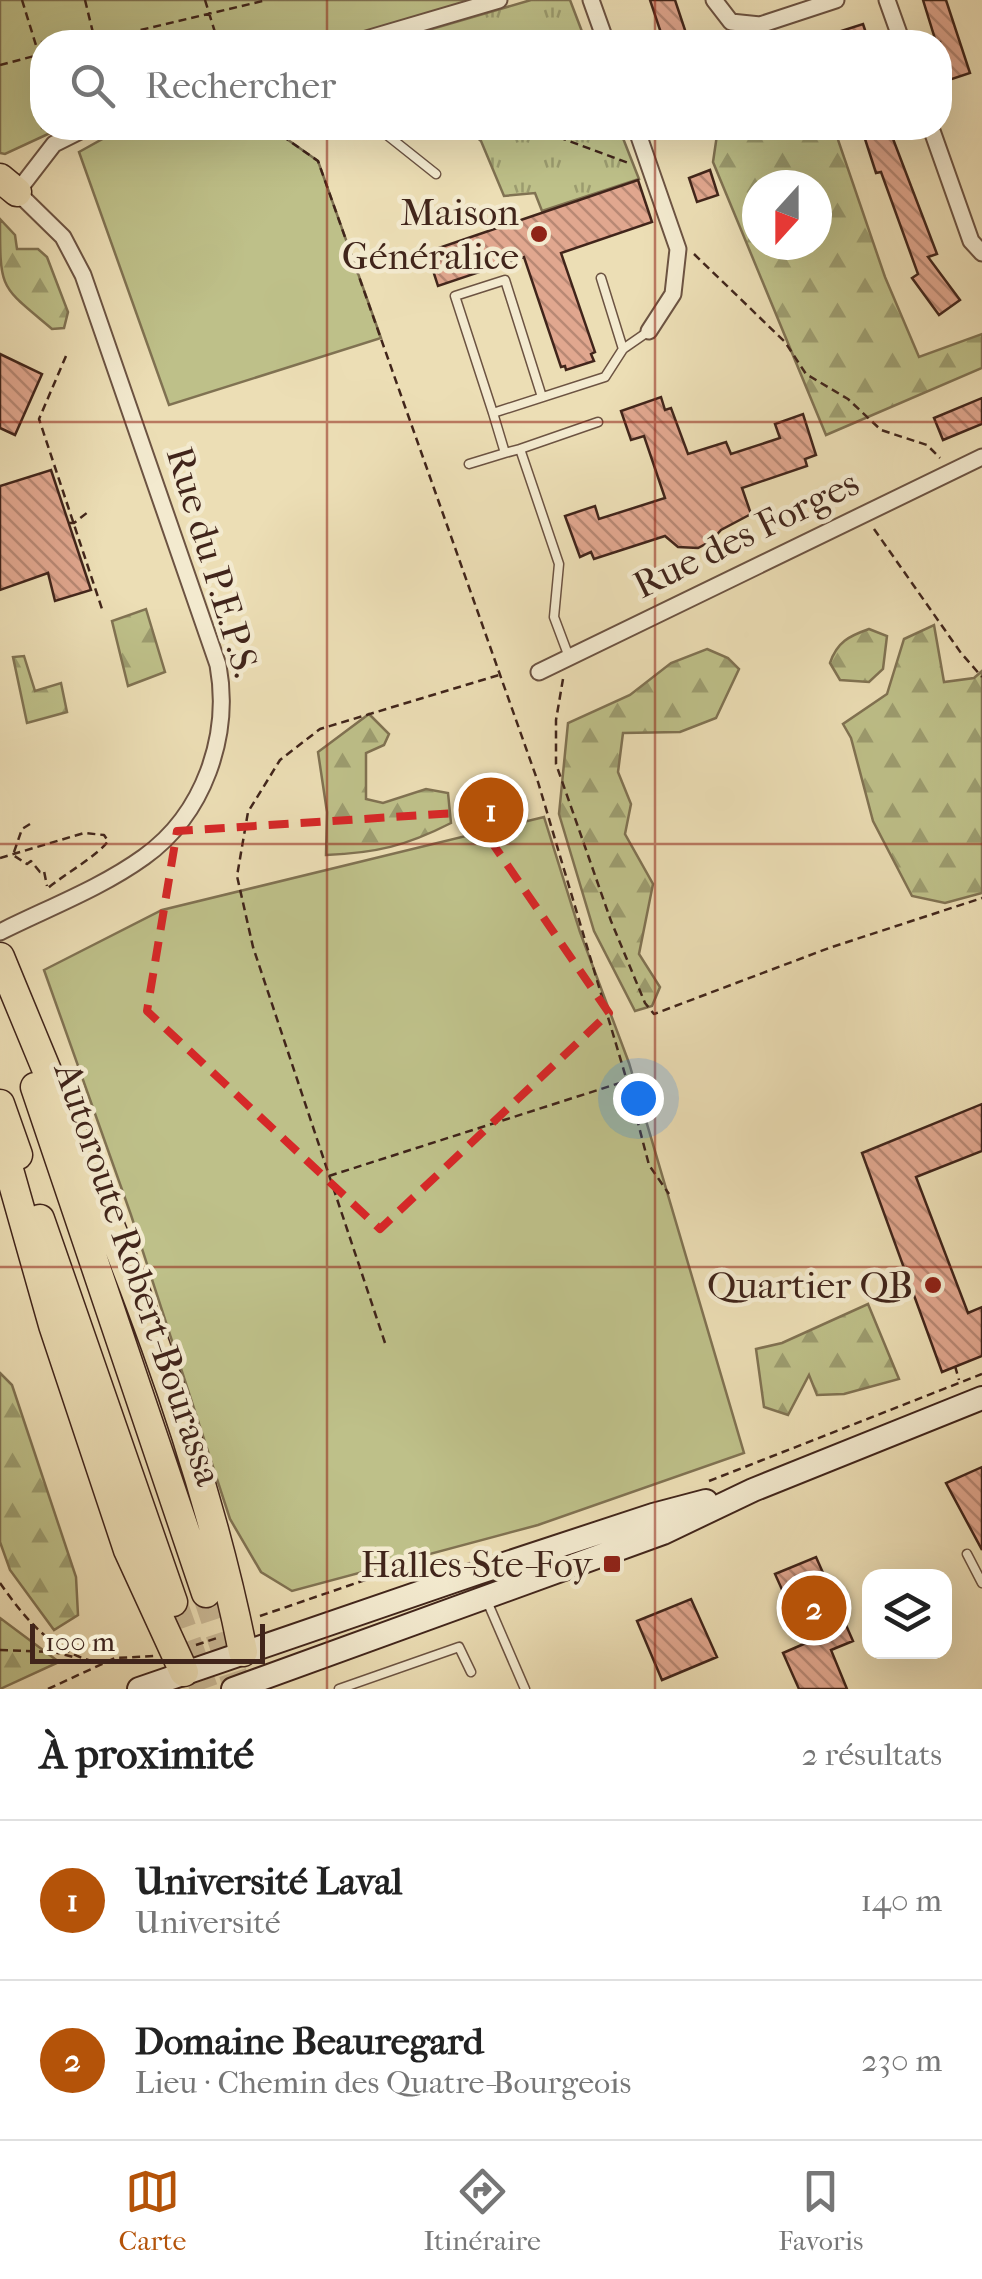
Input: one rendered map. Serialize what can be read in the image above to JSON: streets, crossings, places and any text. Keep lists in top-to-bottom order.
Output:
{
  "streets": {
    "highway": ["Autoroute Robert-Bourassa"],
    "street": ["Rue des Forges", "Rue du P.E.P.S."]
  },
  "places": {
    "other": ["Maison Généralice", "Quartier QB"],
    "transit": ["Halles-Ste-Foy"]
  },
  "scale_bar": "100 m",
  "north": "bottom",
  "page": {
    "search": "Rechercher",
    "pins": ["1", "2"],
    "scale": "100 m",
    "heading": ["À proximité", "2 résultats"],
    "list": [
      {
        "mark": "1",
        "name": "Université Laval",
        "note": "Université",
        "value": "140 m"
      },
      {
        "mark": "2",
        "name": "Domaine Beauregard",
        "note": "Lieu · Chemin des Quatre-Bourgeois",
        "value": "230 m"
      }
    ],
    "nav": ["Carte", "Itinéraire", "Favoris"]
  }
}
